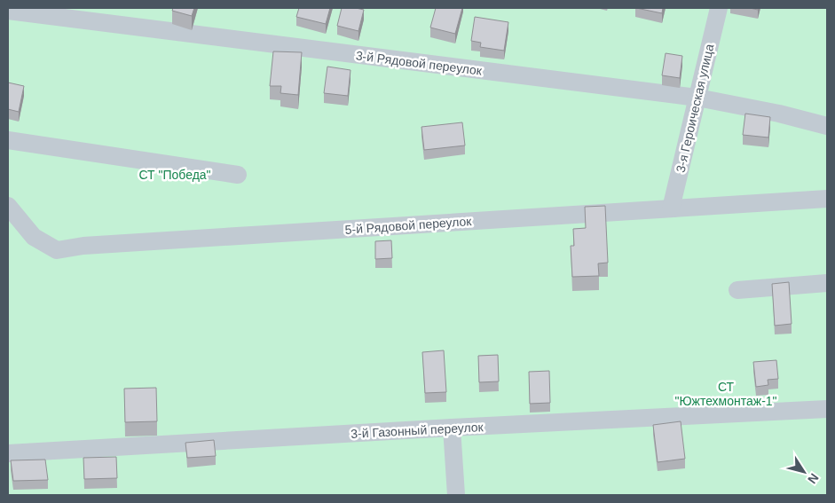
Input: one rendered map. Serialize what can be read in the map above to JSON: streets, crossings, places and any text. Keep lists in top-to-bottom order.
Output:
{
  "streets": {
    "lane": [
      "3-й Рядовой переулок",
      "3-я Героическая улица",
      "5-й Рядовой переулок",
      "3-й Газонный переулок"
    ]
  },
  "crossings": [
    ["3-й Рядовой переулок", "3-я Героическая улица"],
    ["3-я Героическая улица", "5-й Рядовой переулок"]
  ],
  "parks": ["СТ \"Победа\"", "СТ \"Южтехмонтаж-1\""],
  "north": "bottom right"
}
